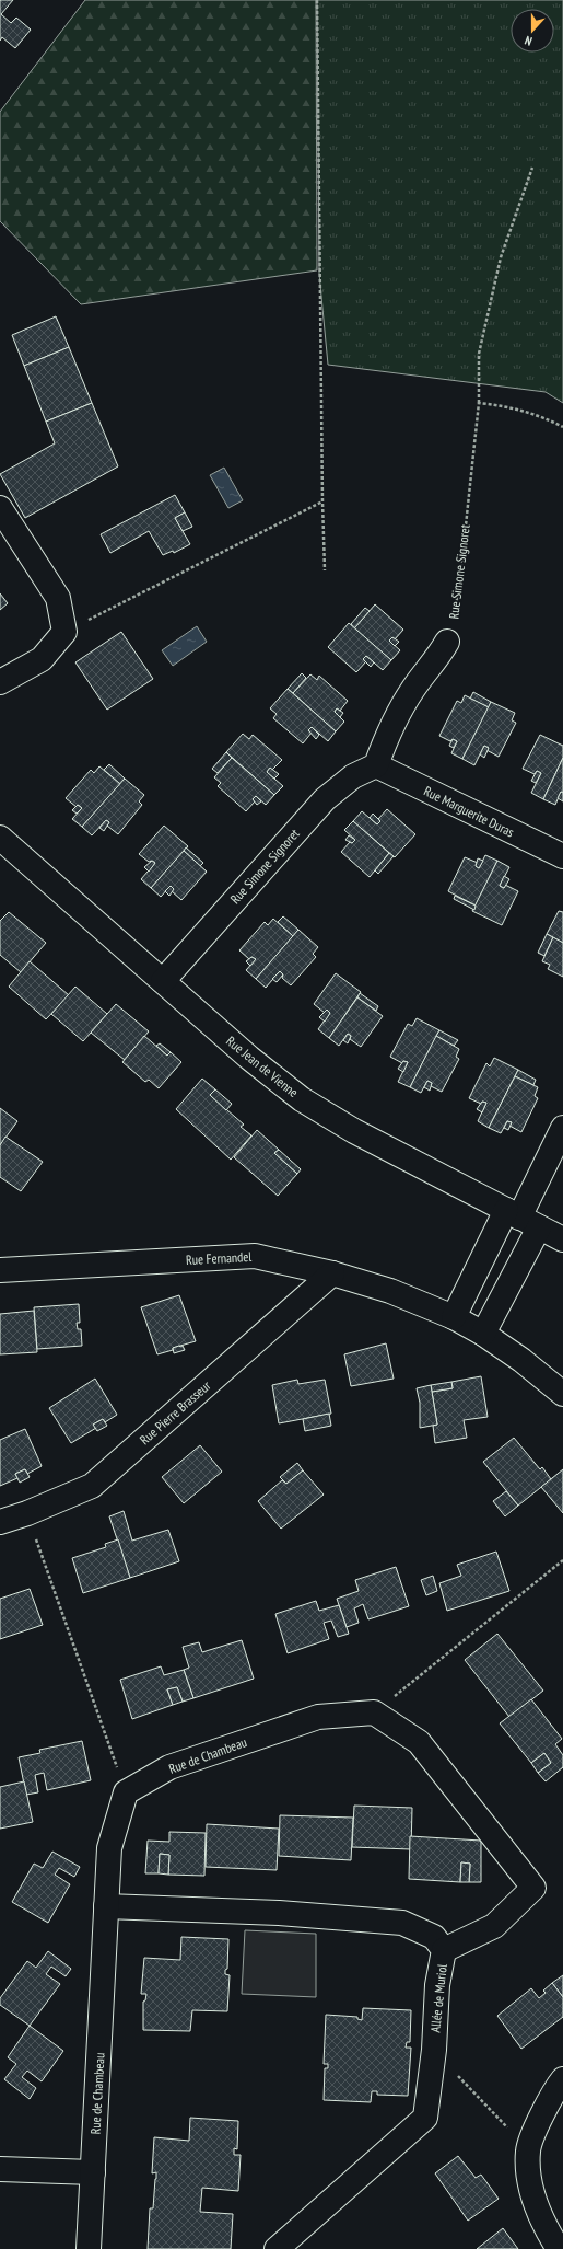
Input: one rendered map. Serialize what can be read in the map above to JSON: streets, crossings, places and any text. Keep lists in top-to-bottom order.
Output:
{
  "streets": {
    "street": [
      "Rue Simone Signoret",
      "Rue Marguerite Duras",
      "Rue Jean de Vienne",
      "Rue Fernandel",
      "Rue Pierre Brasseur",
      "Rue de Chambeau",
      "Allée de Muriol"
    ]
  },
  "crossings": [
    ["Rue Simone Signoret", "Rue Marguerite Duras"],
    ["Rue Simone Signoret", "Rue Jean de Vienne"],
    ["Rue Fernandel", "Rue Pierre Brasseur"],
    ["Rue de Chambeau", "Allée de Muriol"]
  ],
  "north": "bottom"
}
